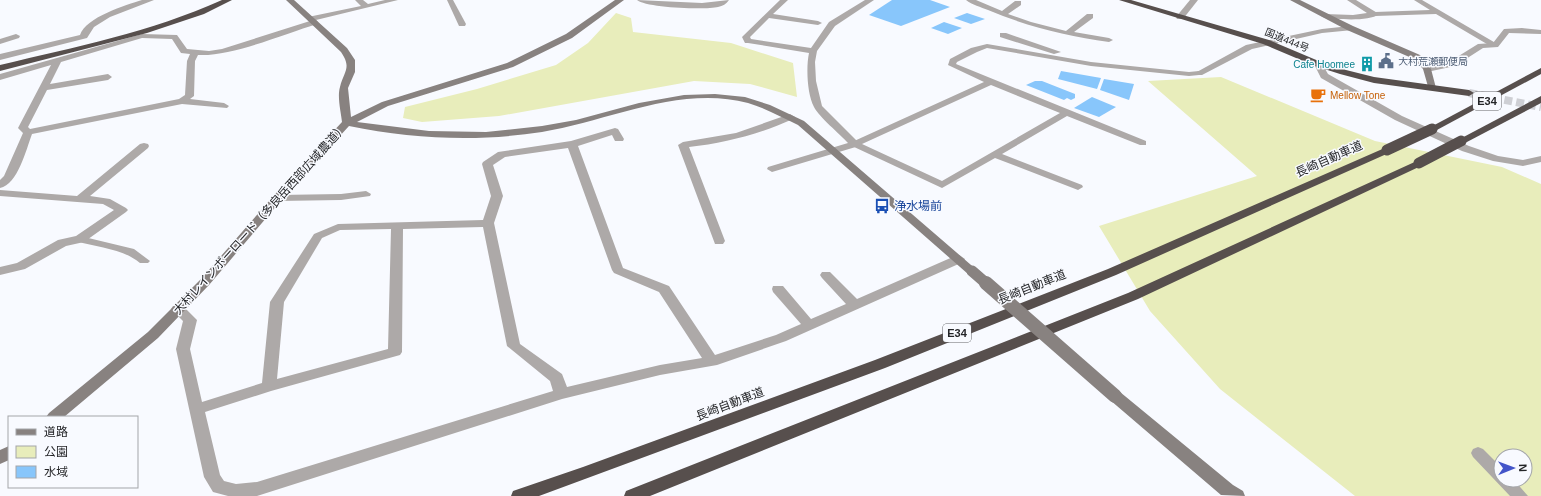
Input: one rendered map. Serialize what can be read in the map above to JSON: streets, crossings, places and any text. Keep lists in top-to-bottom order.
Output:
{
  "streets": {
    "highway": ["国道444号", "E34", "長崎自動車道"],
    "street": ["大村レインボーロード（多良岳西部広域農道）"]
  },
  "places": {
    "public building": ["大村荒瀬郵便局"],
    "building": ["Cafe Hoomee"],
    "cafe": ["Mellow Tone"],
    "bus stop": ["浄水場前"]
  },
  "legend": ["道路", "公園", "水域"],
  "north": "right"
}
